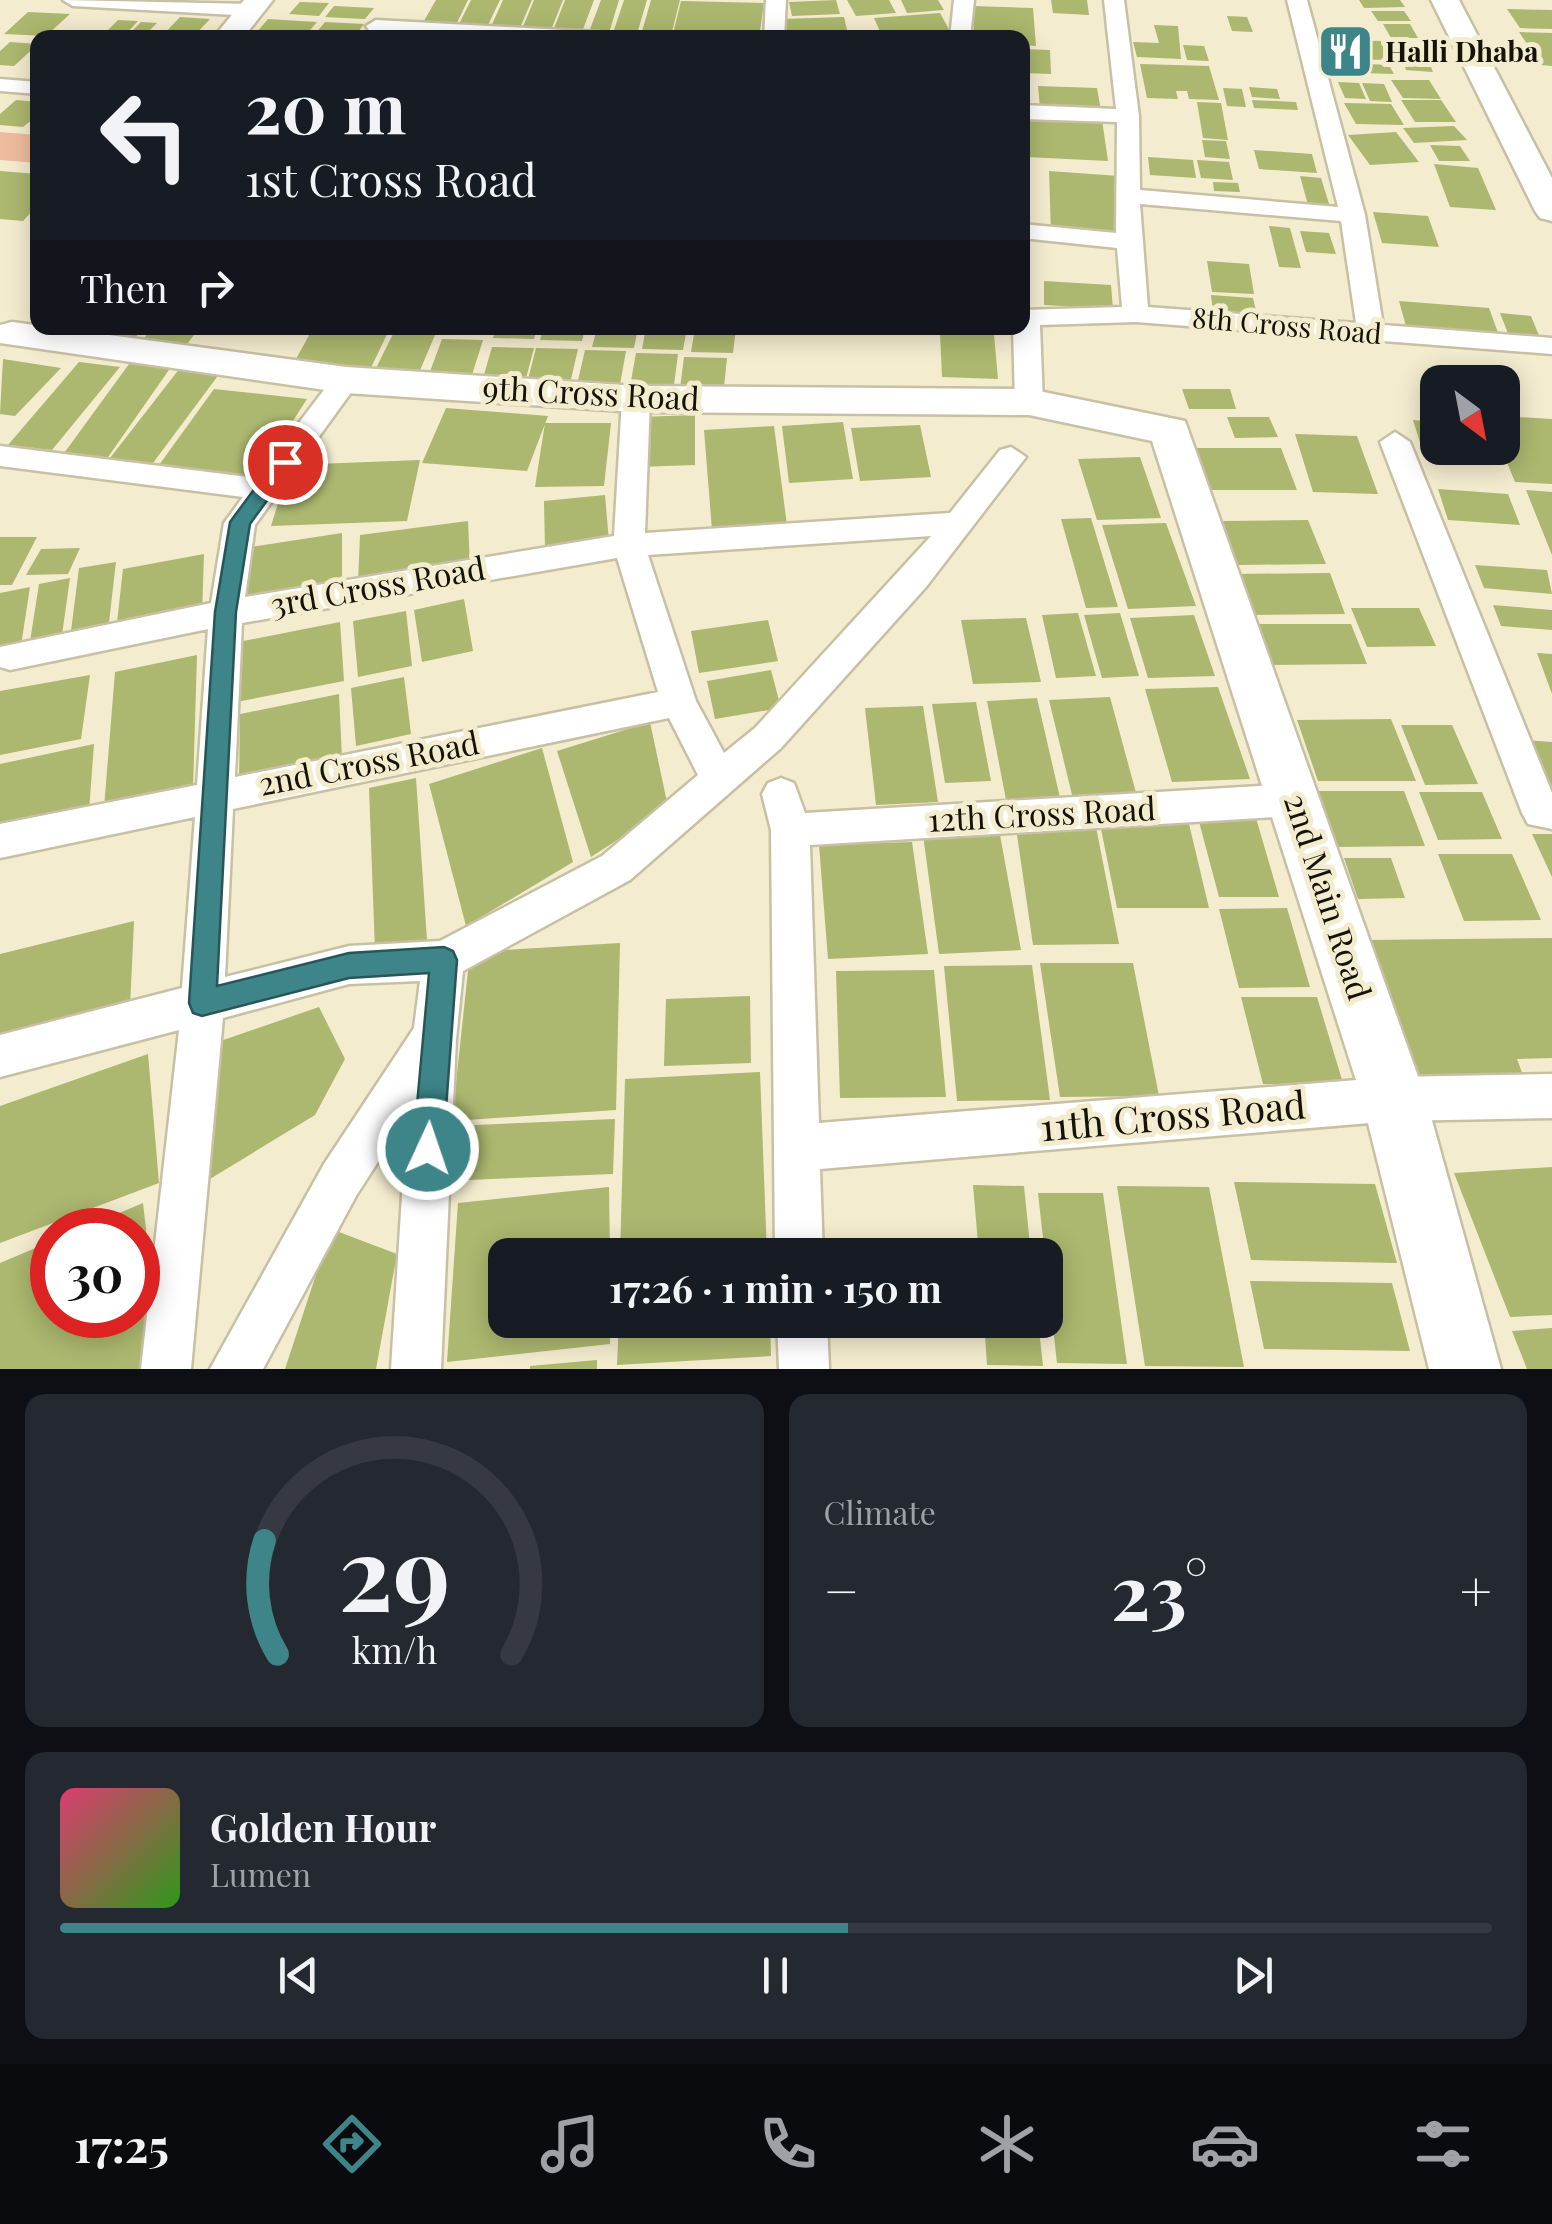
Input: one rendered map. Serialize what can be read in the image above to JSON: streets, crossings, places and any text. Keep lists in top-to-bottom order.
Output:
{
  "streets": {
    "street": [
      "8th Cross Road",
      "9th Cross Road",
      "3rd Cross Road",
      "2nd Cross Road",
      "12th Cross Road",
      "2nd Main Road",
      "11th Cross Road"
    ]
  },
  "crossings": [
    ["9th Cross Road", "2nd Main Road"],
    ["12th Cross Road", "2nd Main Road"],
    ["12th Cross Road", "11th Cross Road"],
    ["2nd Main Road", "11th Cross Road"]
  ],
  "places": {
    "restaurant": ["Halli Dhaba"]
  },
  "north": "bottom right",
  "page": {
    "turn": ["20 m", "1st Cross Road"],
    "then": "Then",
    "limit": "30",
    "trip": "17:26 · 1 min · 150 m",
    "tile": "Climate",
    "heat": ["−", "23°", "+"],
    "song": ["Golden Hour", "Lumen"],
    "tabs": "17:25",
    "gauge": ["29", "km/h"]
  }
}
